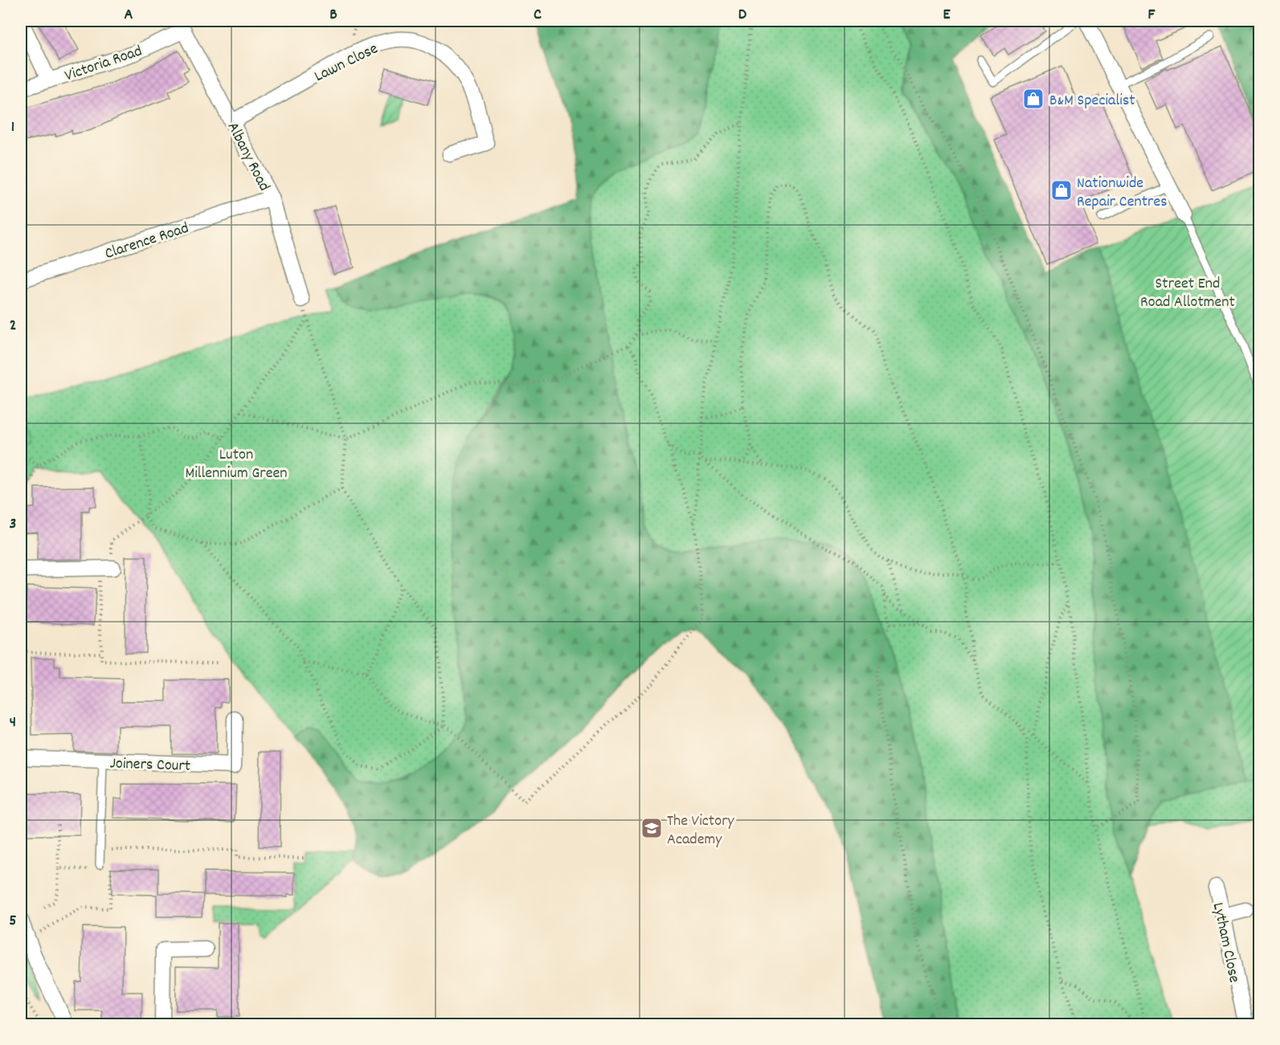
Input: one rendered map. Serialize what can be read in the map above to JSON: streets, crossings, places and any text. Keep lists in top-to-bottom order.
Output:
{
  "streets": {
    "street": [
      "Lawn Close",
      "Victoria Road",
      "Albany Road",
      "Clarence Road",
      "Joiners Court",
      "Lytham Close"
    ]
  },
  "crossings": [
    ["Lawn Close", "Albany Road"],
    ["Victoria Road", "Albany Road"],
    ["Albany Road", "Clarence Road"]
  ],
  "parks": ["Street End Road Allotment", "Luton Millennium Green"],
  "places": {
    "shop": ["B&M Specialist", "Nationwide Repair Centres"],
    "school or university": ["The Victory Academy"]
  },
  "grid": {
    "columns": [
      "A",
      "B",
      "C",
      "D",
      "E",
      "F"
    ],
    "rows": [
      "1",
      "2",
      "3",
      "4",
      "5"
    ]
  }
}
